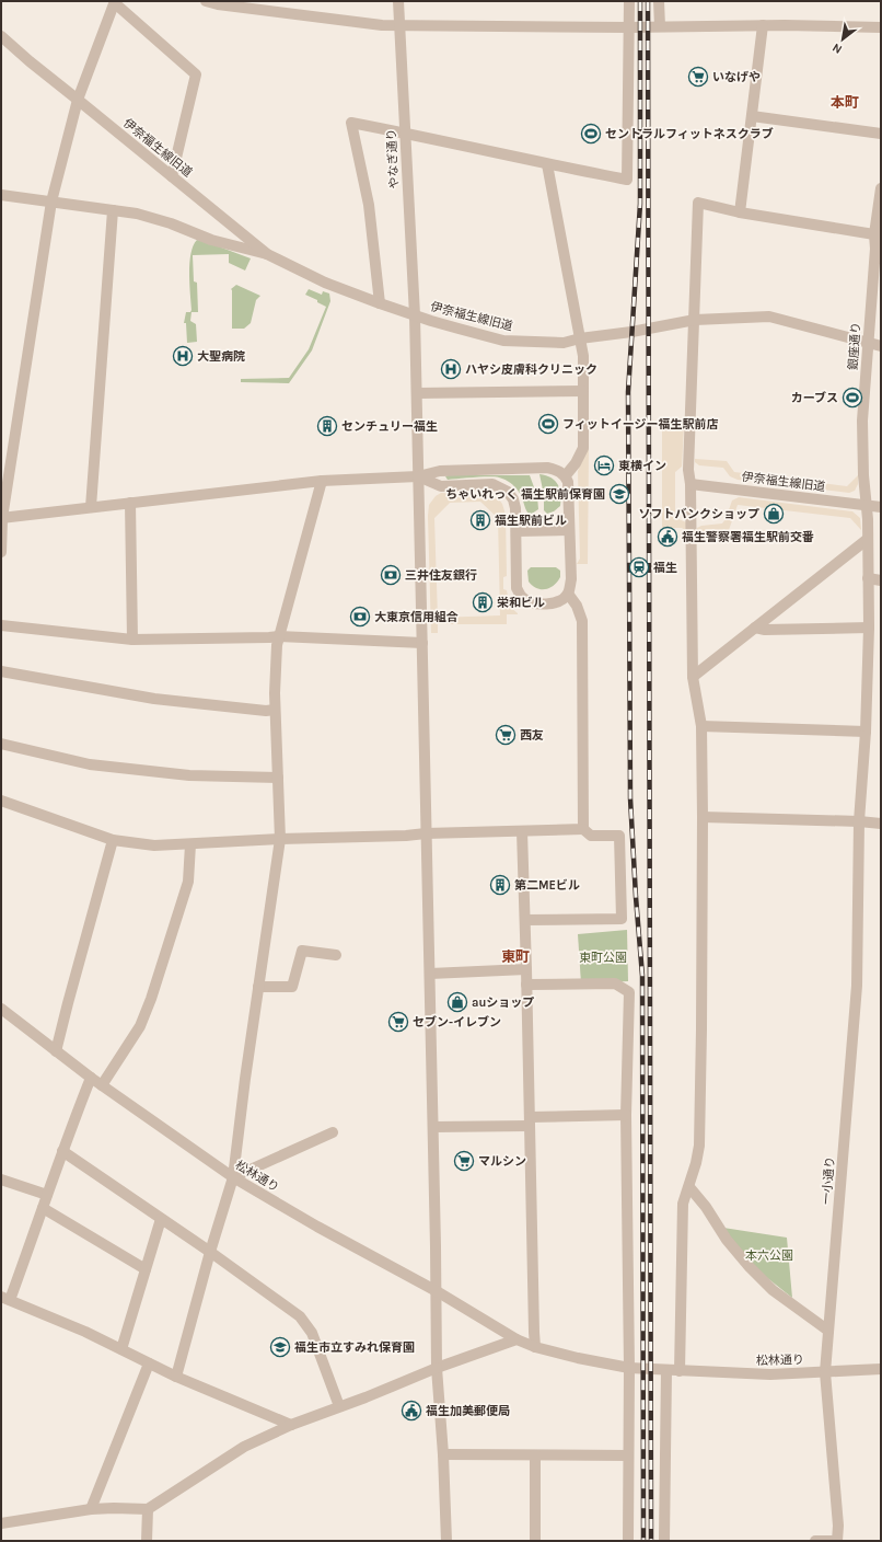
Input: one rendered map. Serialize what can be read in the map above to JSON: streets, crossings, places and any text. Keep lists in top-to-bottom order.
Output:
{
  "streets": {
    "street": [
      "伊奈福生線旧道",
      "やなぎ通り",
      "銀座通り",
      "松林通り",
      "一小通り"
    ]
  },
  "crossings": [
    ["伊奈福生線旧道", "やなぎ通り"],
    ["伊奈福生線旧道", "銀座通り"],
    ["やなぎ通り", "松林通り"],
    ["銀座通り", "一小通り"],
    ["松林通り", "一小通り"]
  ],
  "districts": ["本町", "東町"],
  "parks": ["東町公園", "本六公園"],
  "places": {
    "supermarket": [
      "いなげや",
      "西友",
      "セブン-イレブン",
      "マルシン"
    ],
    "sports": ["セントラルフィットネスクラブ", "カーブス", "フィットイージー福生駅前店"],
    "hospital": ["大聖病院", "ハヤシ皮膚科クリニック"],
    "building": [
      "センチュリー福生",
      "福生駅前ビル",
      "栄和ビル",
      "第二MEビル"
    ],
    "hotel": ["東横イン"],
    "school or university": ["ちゃいれっく 福生駅前保育園", "福生市立すみれ保育園"],
    "shop": ["ソフトバンクショップ", "auショップ"],
    "public building": ["福生警察署福生駅前交番", "福生加美郵便局"],
    "station": ["福生"],
    "bank": ["三井住友銀行", "大東京信用組合"]
  },
  "north": "bottom left"
}
